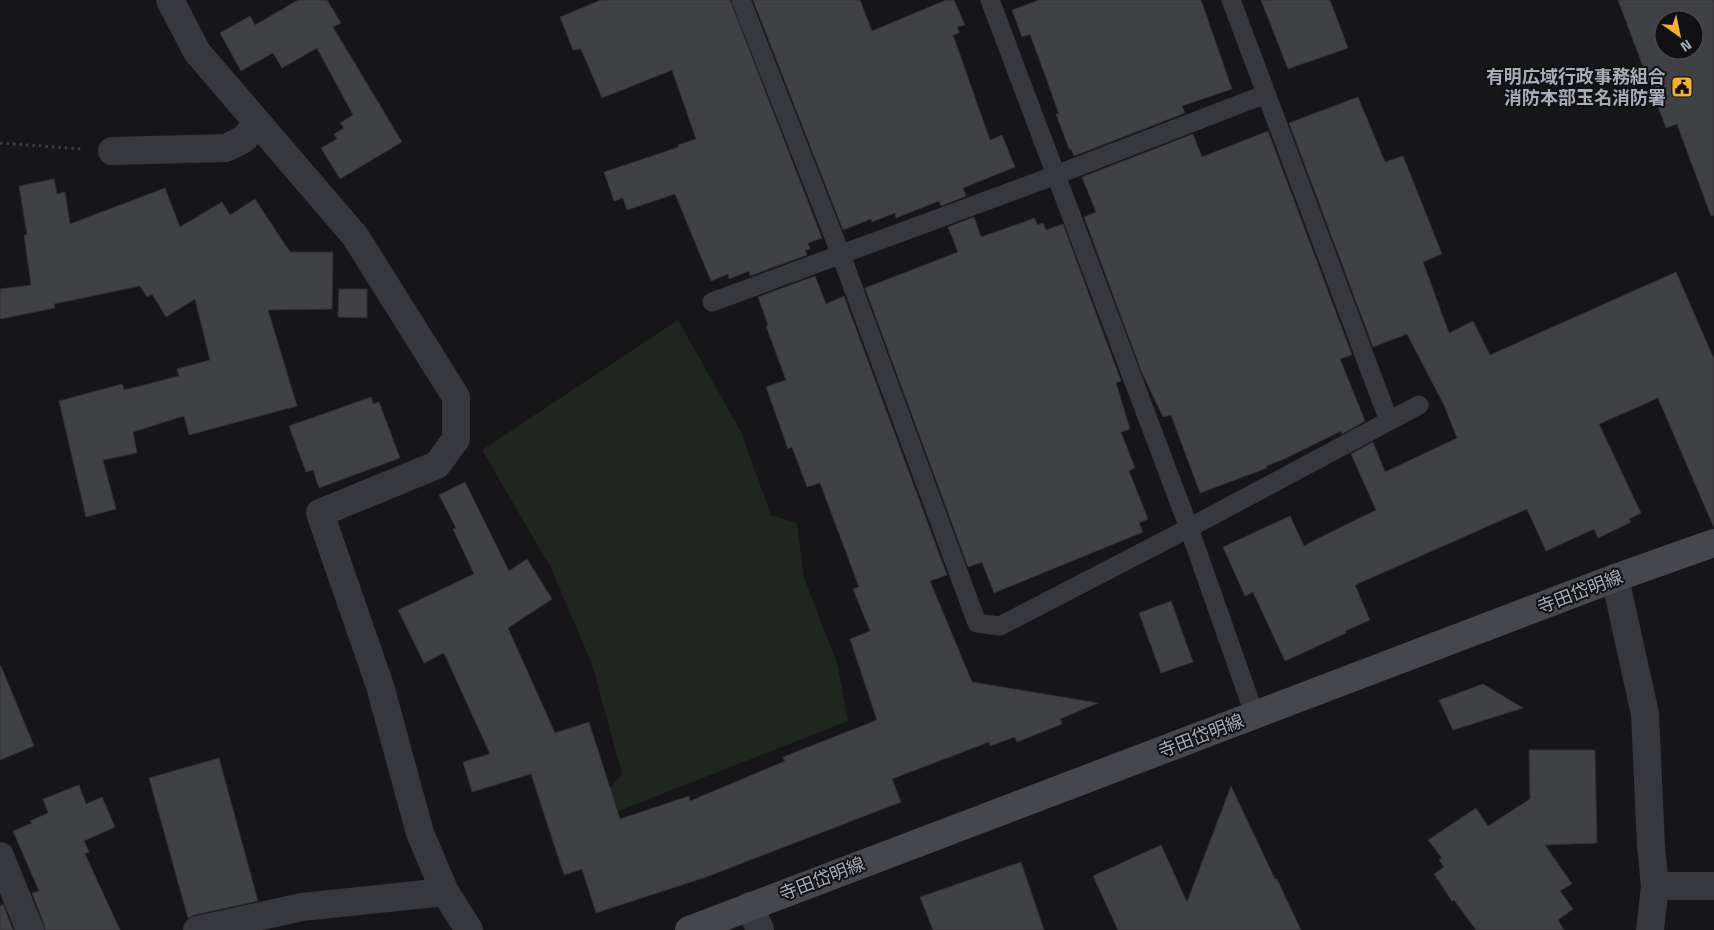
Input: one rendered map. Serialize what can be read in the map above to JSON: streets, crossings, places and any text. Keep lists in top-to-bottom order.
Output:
{
  "streets": {
    "main road": ["寺田岱明線"]
  },
  "places": {
    "public building": ["有明広域行政事務組合 消防本部玉名消防署"]
  },
  "north": "bottom right"
}
